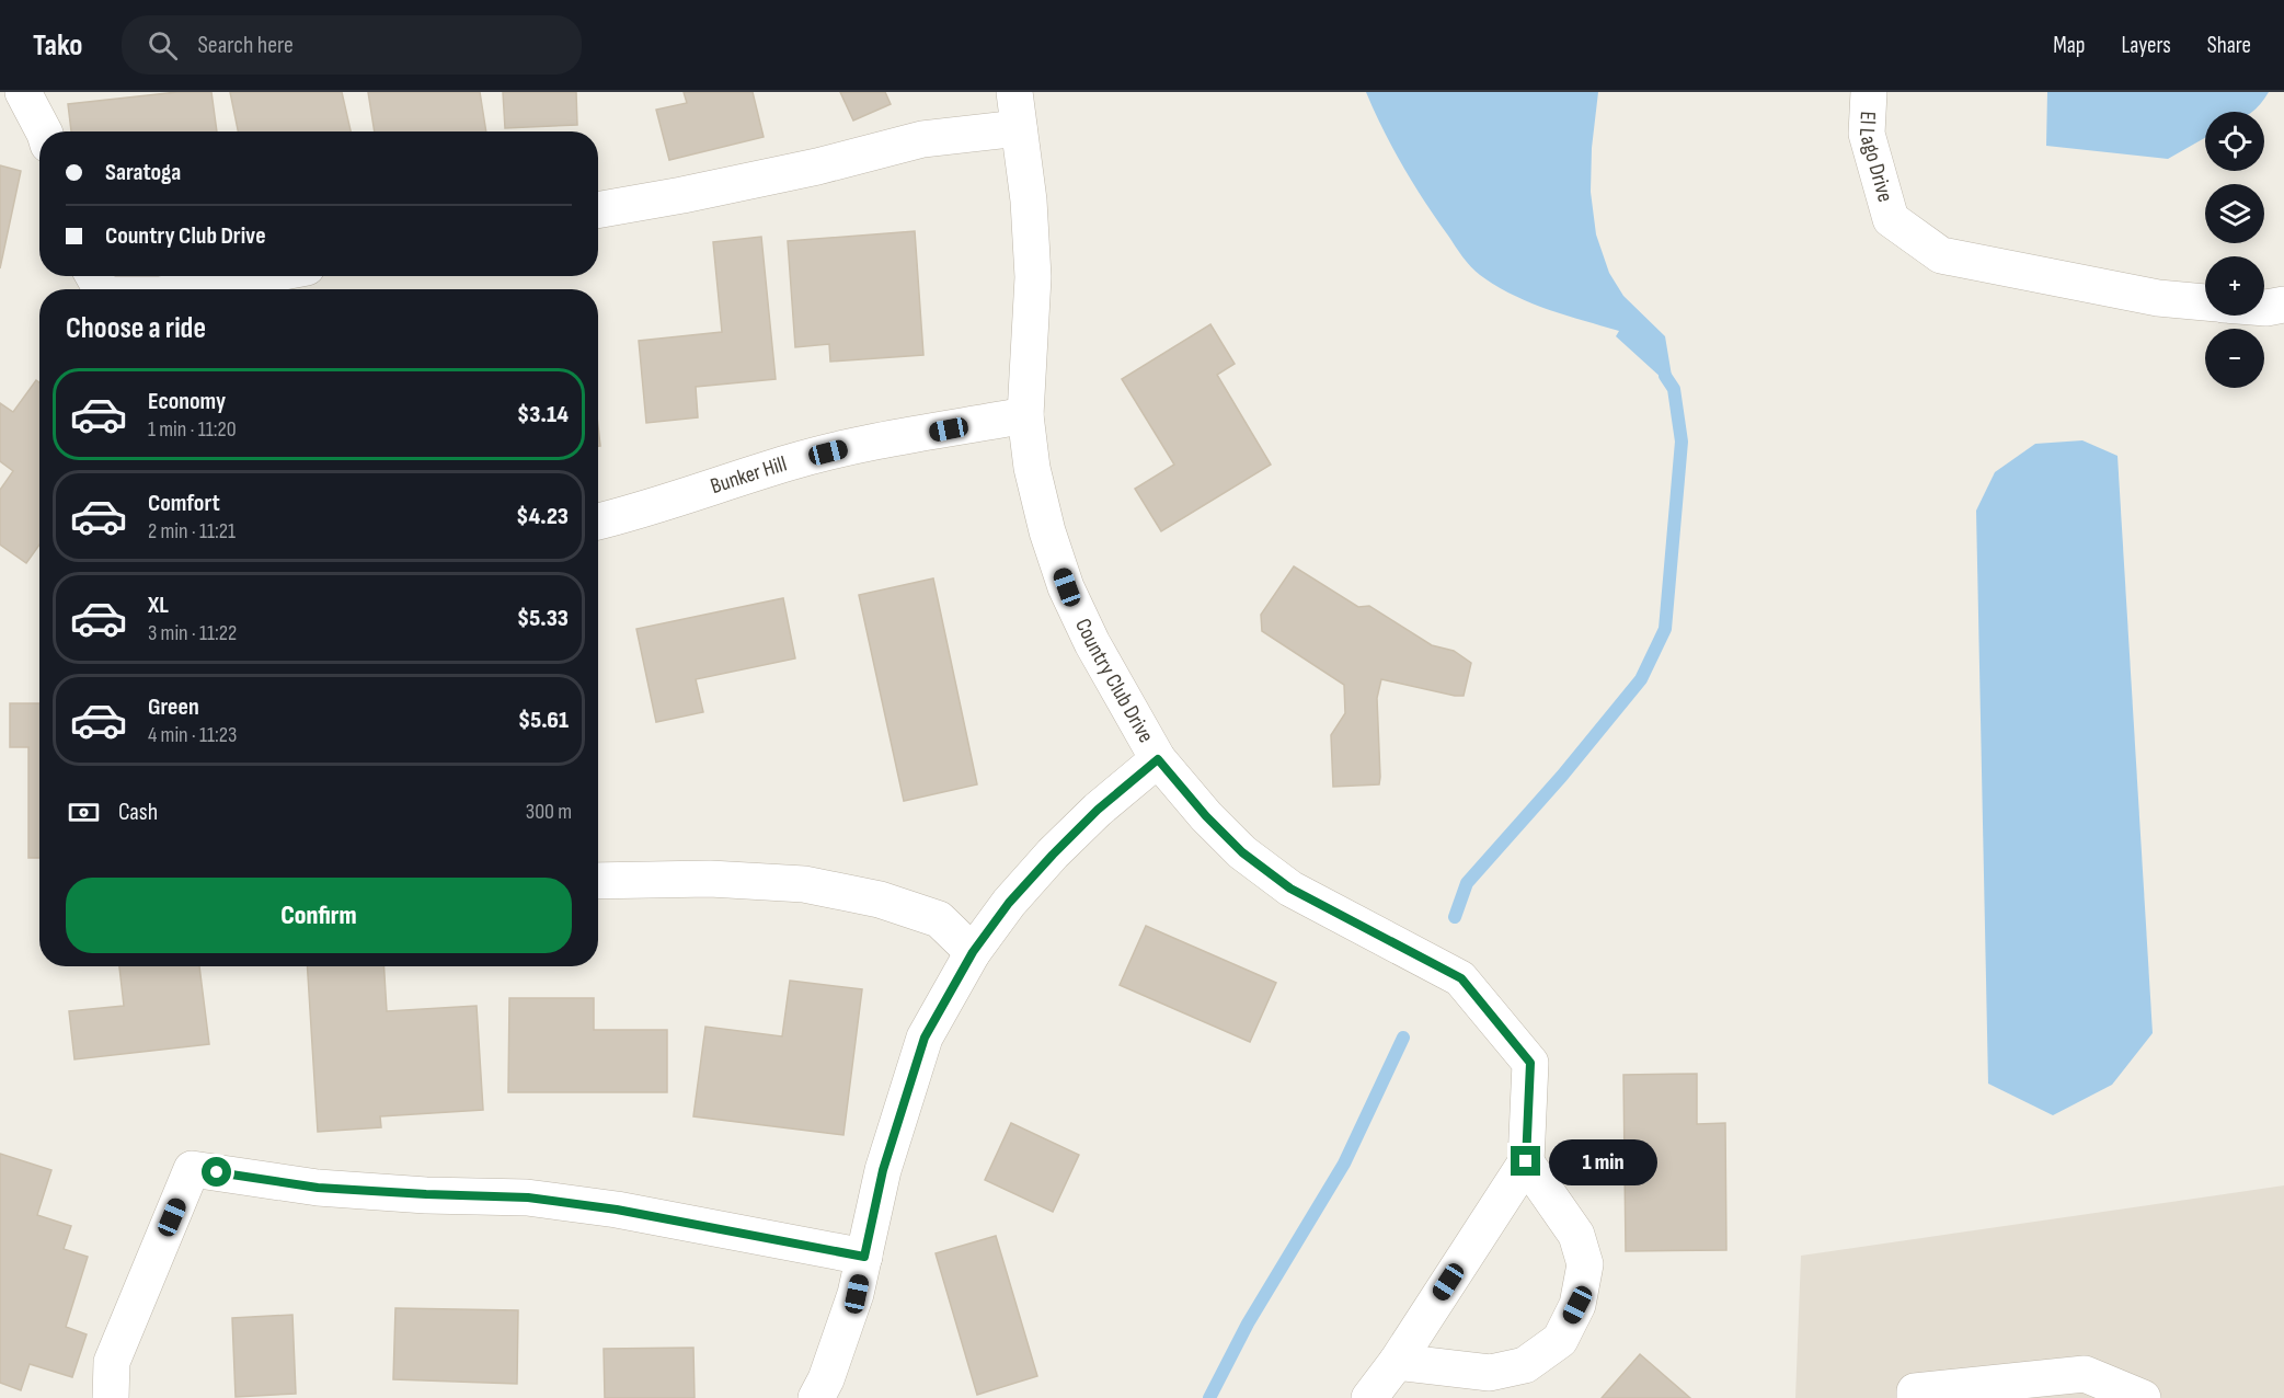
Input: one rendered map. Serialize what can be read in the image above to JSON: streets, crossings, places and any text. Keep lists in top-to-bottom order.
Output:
{
  "streets": {
    "street": ["El Lago Drive", "Bunker Hill", "Country Club Drive"]
  },
  "crossings": [
    ["Bunker Hill", "Country Club Drive"]
  ],
  "page": {
    "header": "Tako",
    "search": "Search here",
    "nav": ["Map", "Layers", "Share"],
    "map_buttons": ["+", "−"],
    "banner": ["Saratoga", "Country Club Drive"],
    "heading": "Choose a ride",
    "list": [
      {
        "name": "Economy",
        "note": "1 min · 11:20",
        "value": "$3.14"
      },
      {
        "name": "Comfort",
        "note": "2 min · 11:21",
        "value": "$4.23"
      },
      {
        "name": "XL",
        "note": "3 min · 11:22",
        "value": "$5.33"
      },
      {
        "name": "Green",
        "note": "4 min · 11:23",
        "value": "$5.61"
      }
    ],
    "pay": ["Cash", "300 m"],
    "buttons": "Confirm",
    "bubble": "1 min"
  }
}
